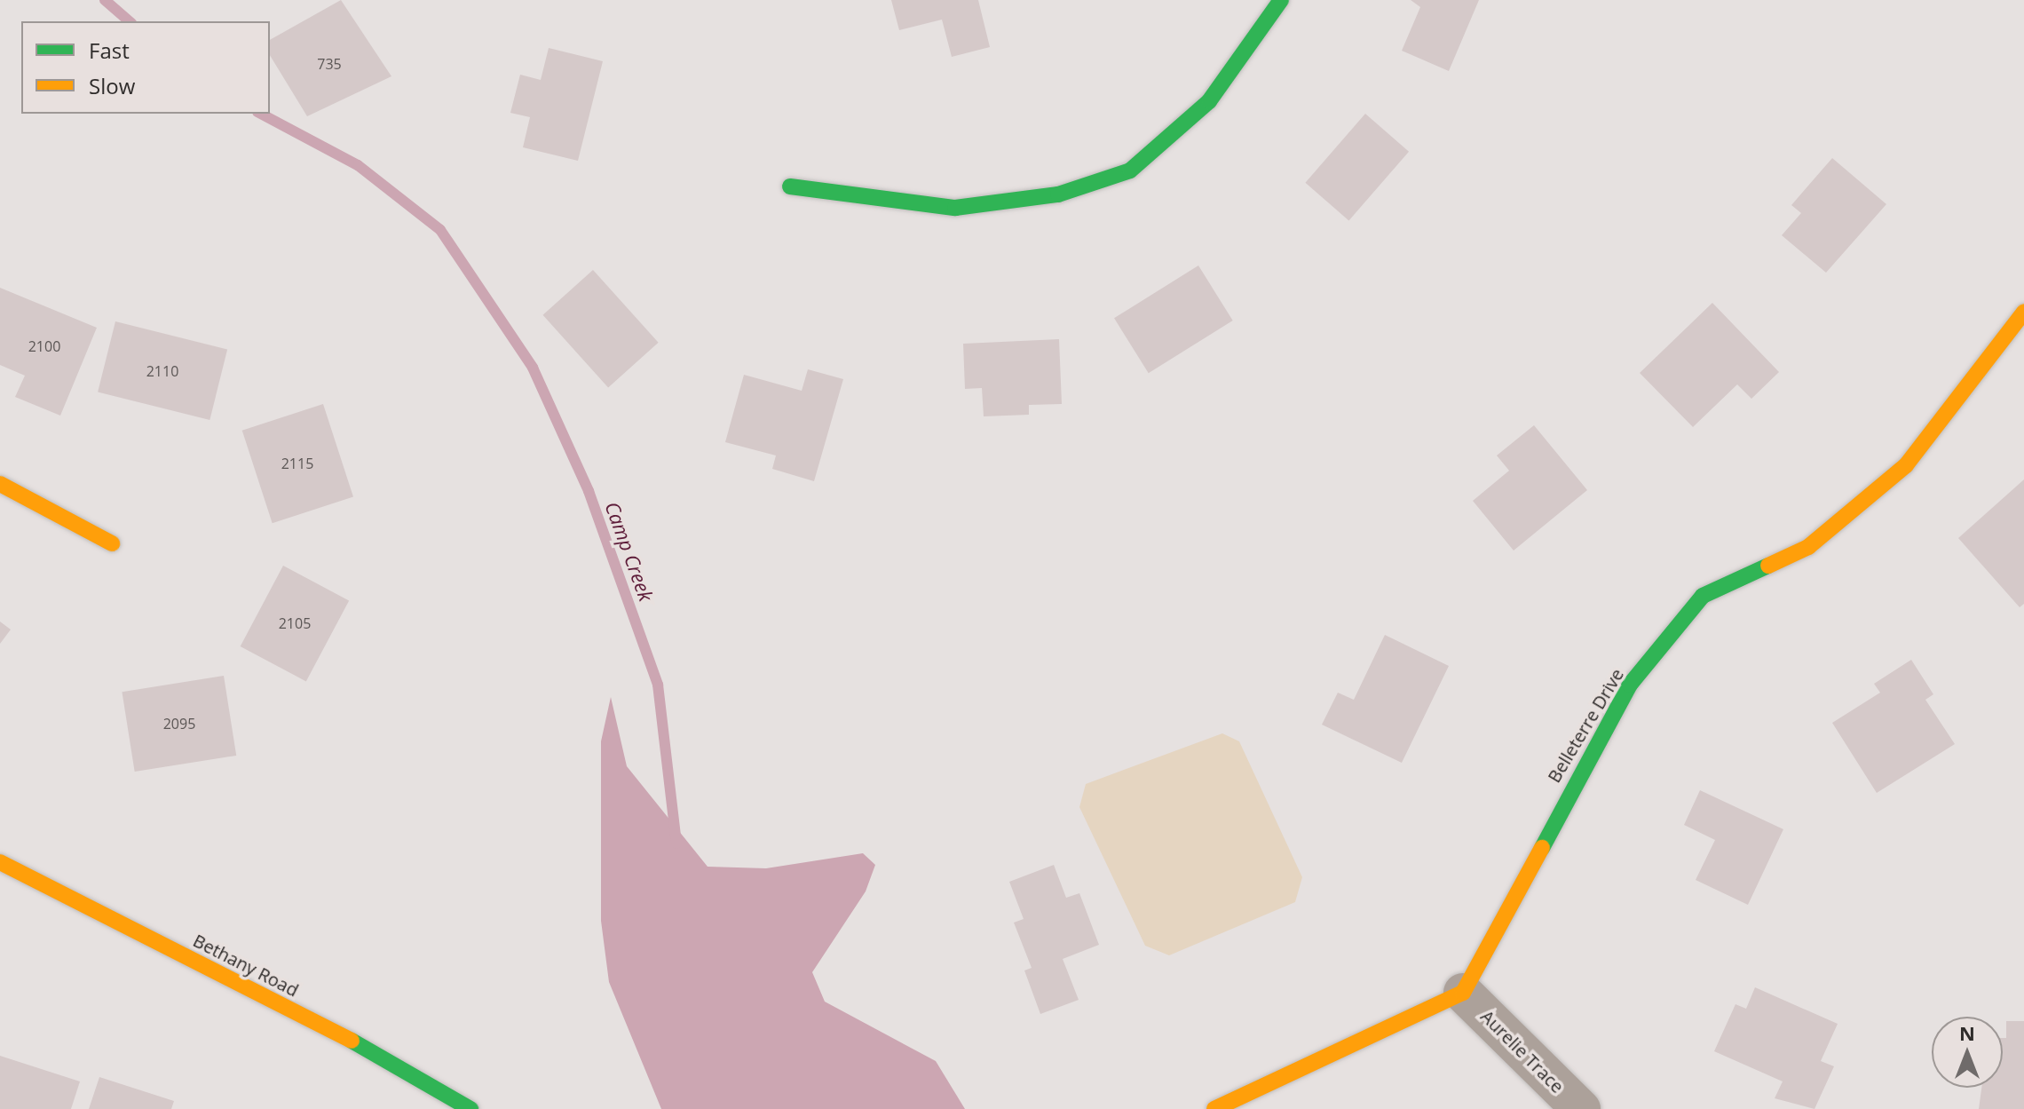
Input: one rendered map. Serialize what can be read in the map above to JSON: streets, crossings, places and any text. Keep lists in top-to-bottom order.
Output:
{
  "streets": {
    "street": ["Belleterre Drive", "Bethany Road", "Aurelie Trace"]
  },
  "crossings": [
    ["Belleterre Drive", "Aurelie Trace"]
  ],
  "water": ["Camp Creek"],
  "house_numbers": [
    "735",
    "2100",
    "2110",
    "2115",
    "2105",
    "2095"
  ],
  "legend": ["Fast", "Slow"],
  "north": "top"
}
